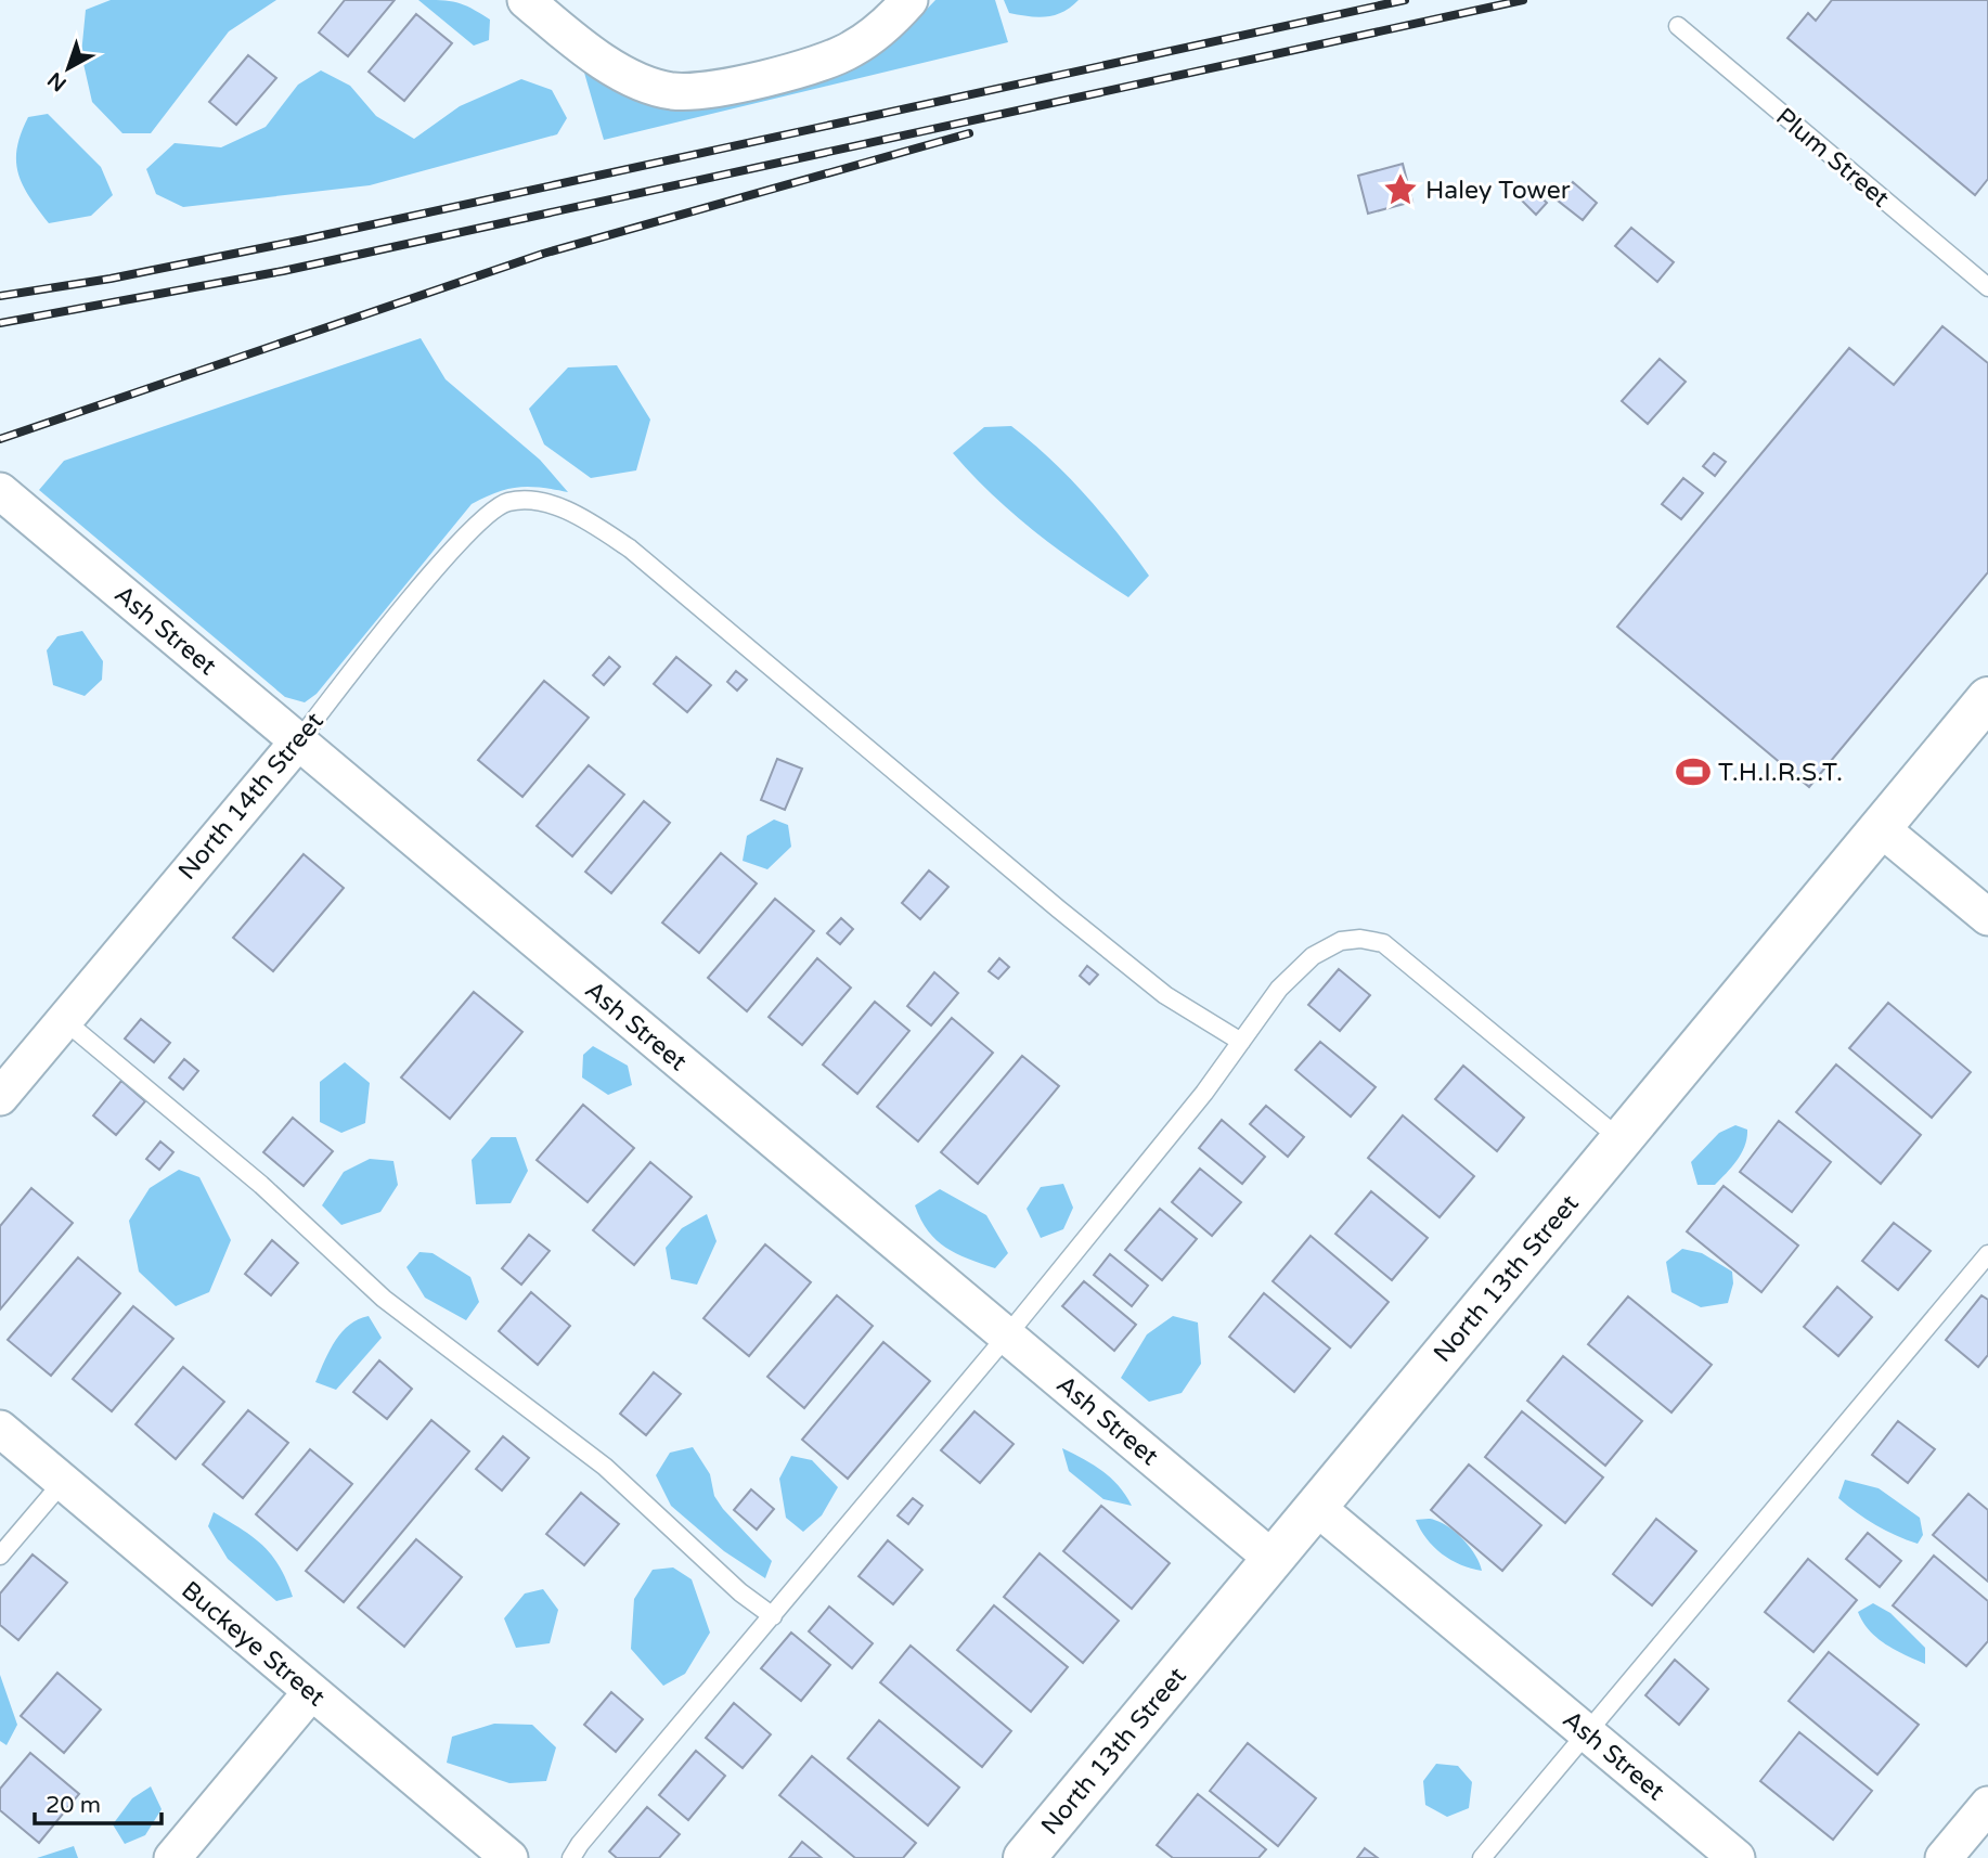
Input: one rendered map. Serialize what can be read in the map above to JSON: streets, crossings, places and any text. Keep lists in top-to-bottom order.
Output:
{
  "streets": {
    "main road": ["North 13th Street"],
    "street": ["Ash Street", "North 14th Street", "Buckeye Street"],
    "lane": ["Plum Street"]
  },
  "crossings": [
    ["Ash Street", "North 14th Street"],
    ["Ash Street", "North 13th Street"]
  ],
  "places": {
    "place": ["Haley Tower"],
    "sports": ["T.H.I.R.S.T."]
  },
  "scale_bar": "20 m",
  "north": "bottom left"
}
